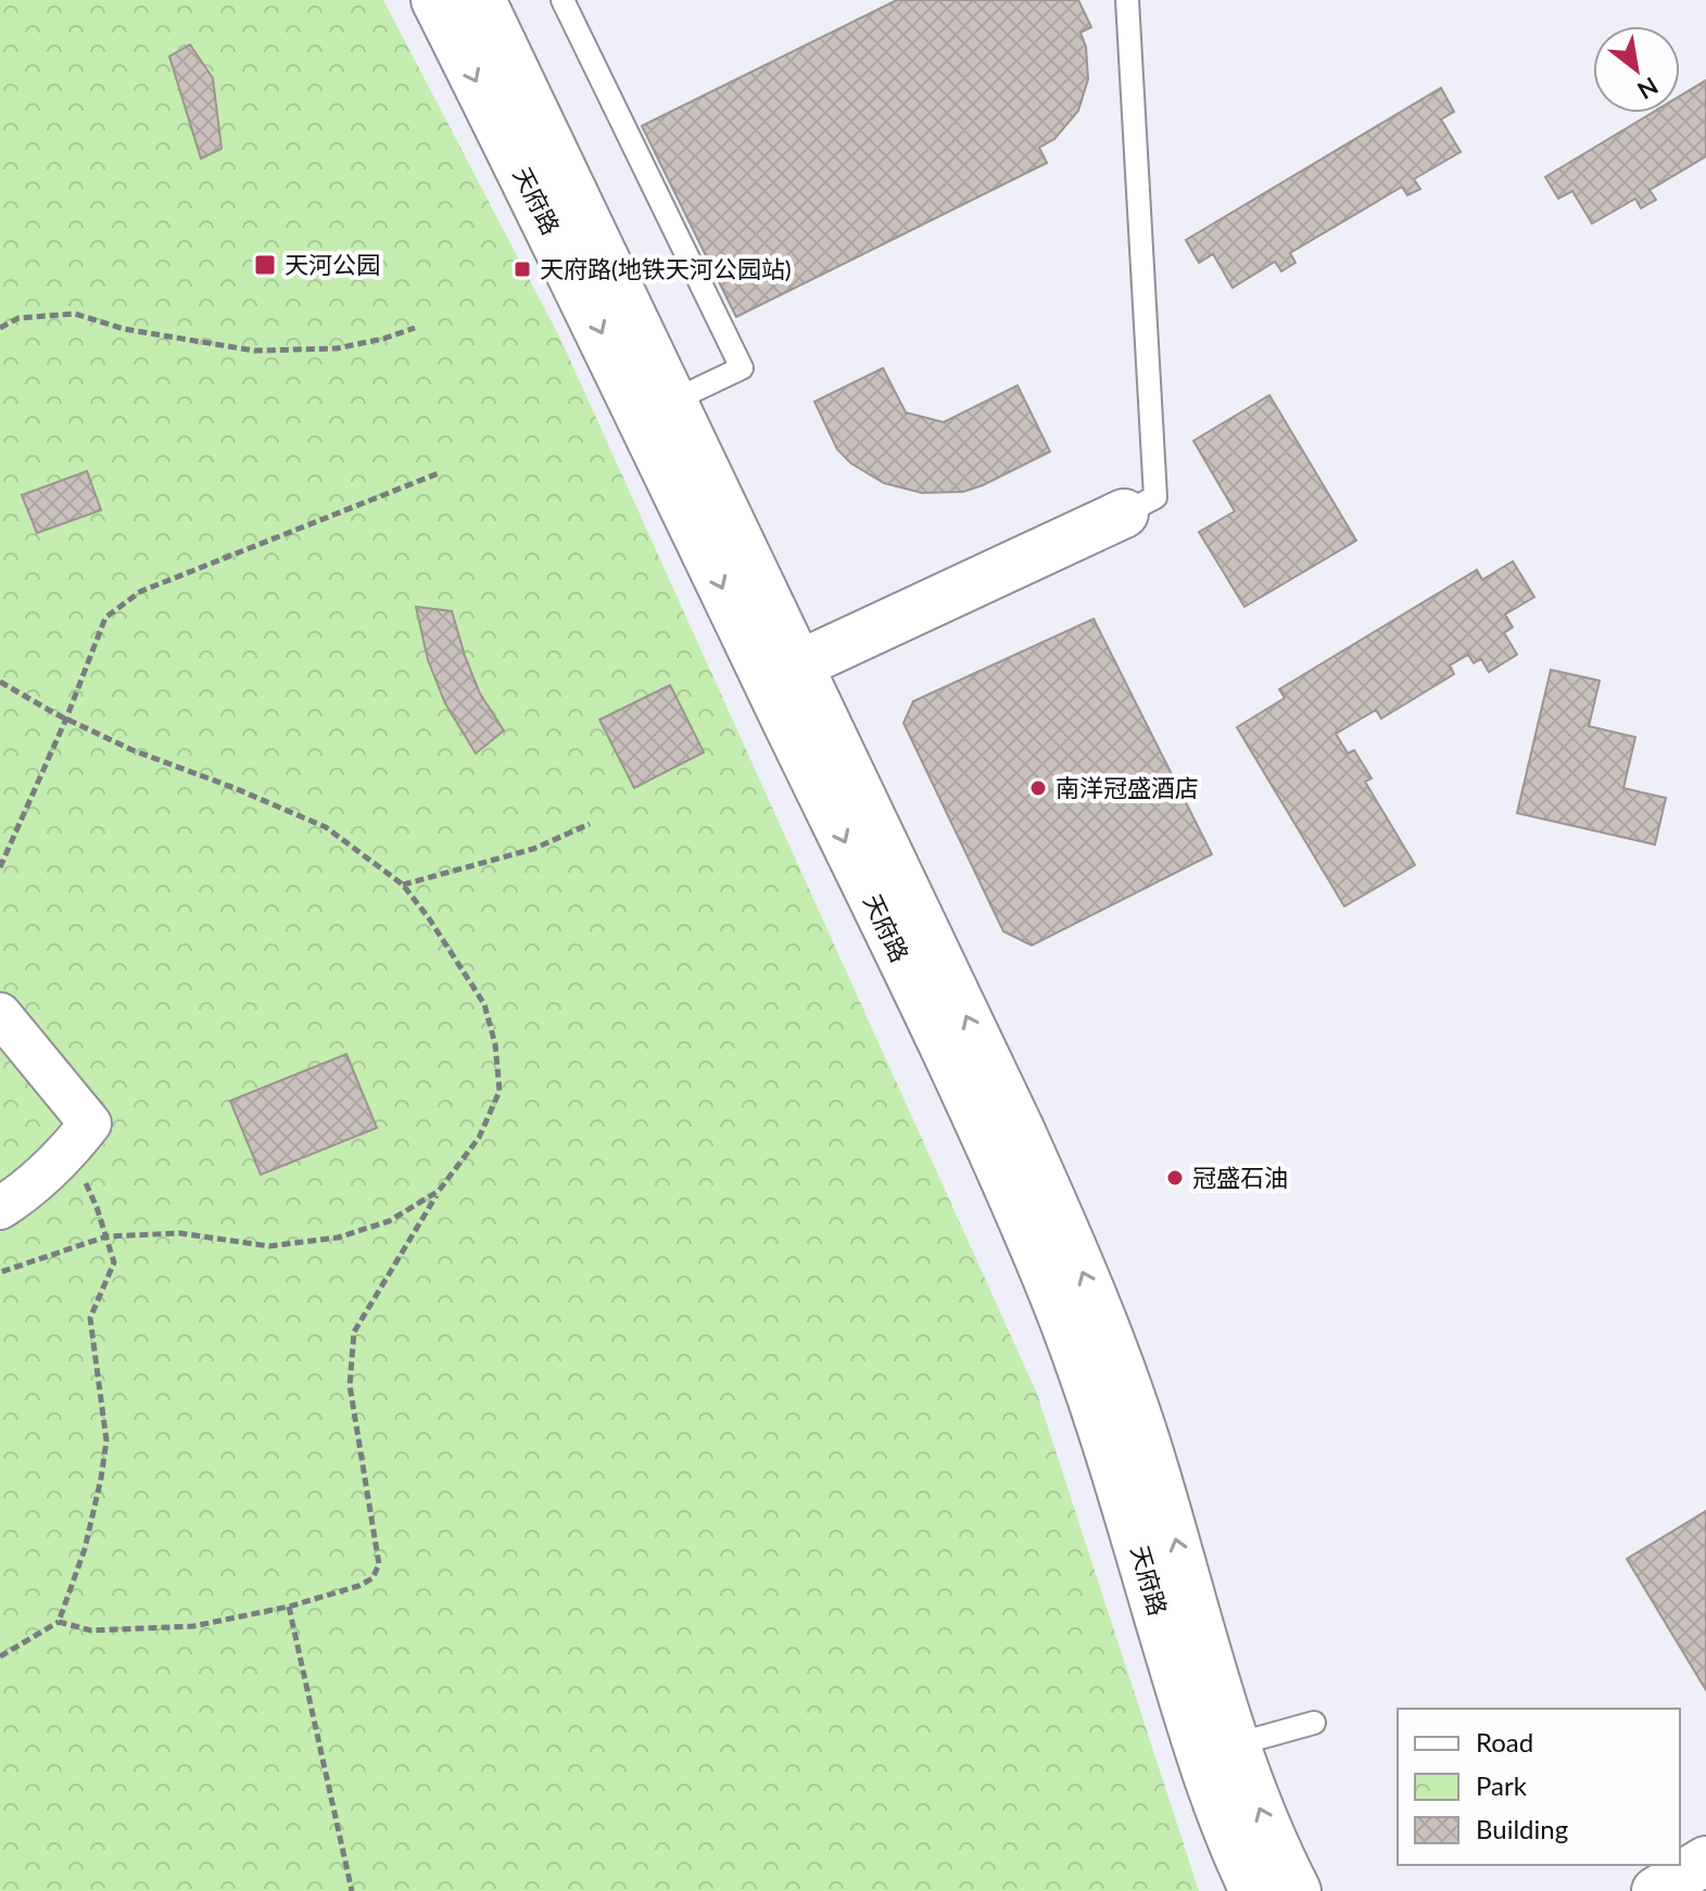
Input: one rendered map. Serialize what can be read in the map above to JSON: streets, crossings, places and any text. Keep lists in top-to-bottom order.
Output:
{
  "streets": {
    "main road": ["天府路"]
  },
  "places": {
    "transit": ["天河公园", "天府路(地铁天河公园站)"],
    "other": ["南洋冠盛酒店", "冠盛石油"]
  },
  "legend": ["Road", "Park", "Building"],
  "north": "bottom right"
}
